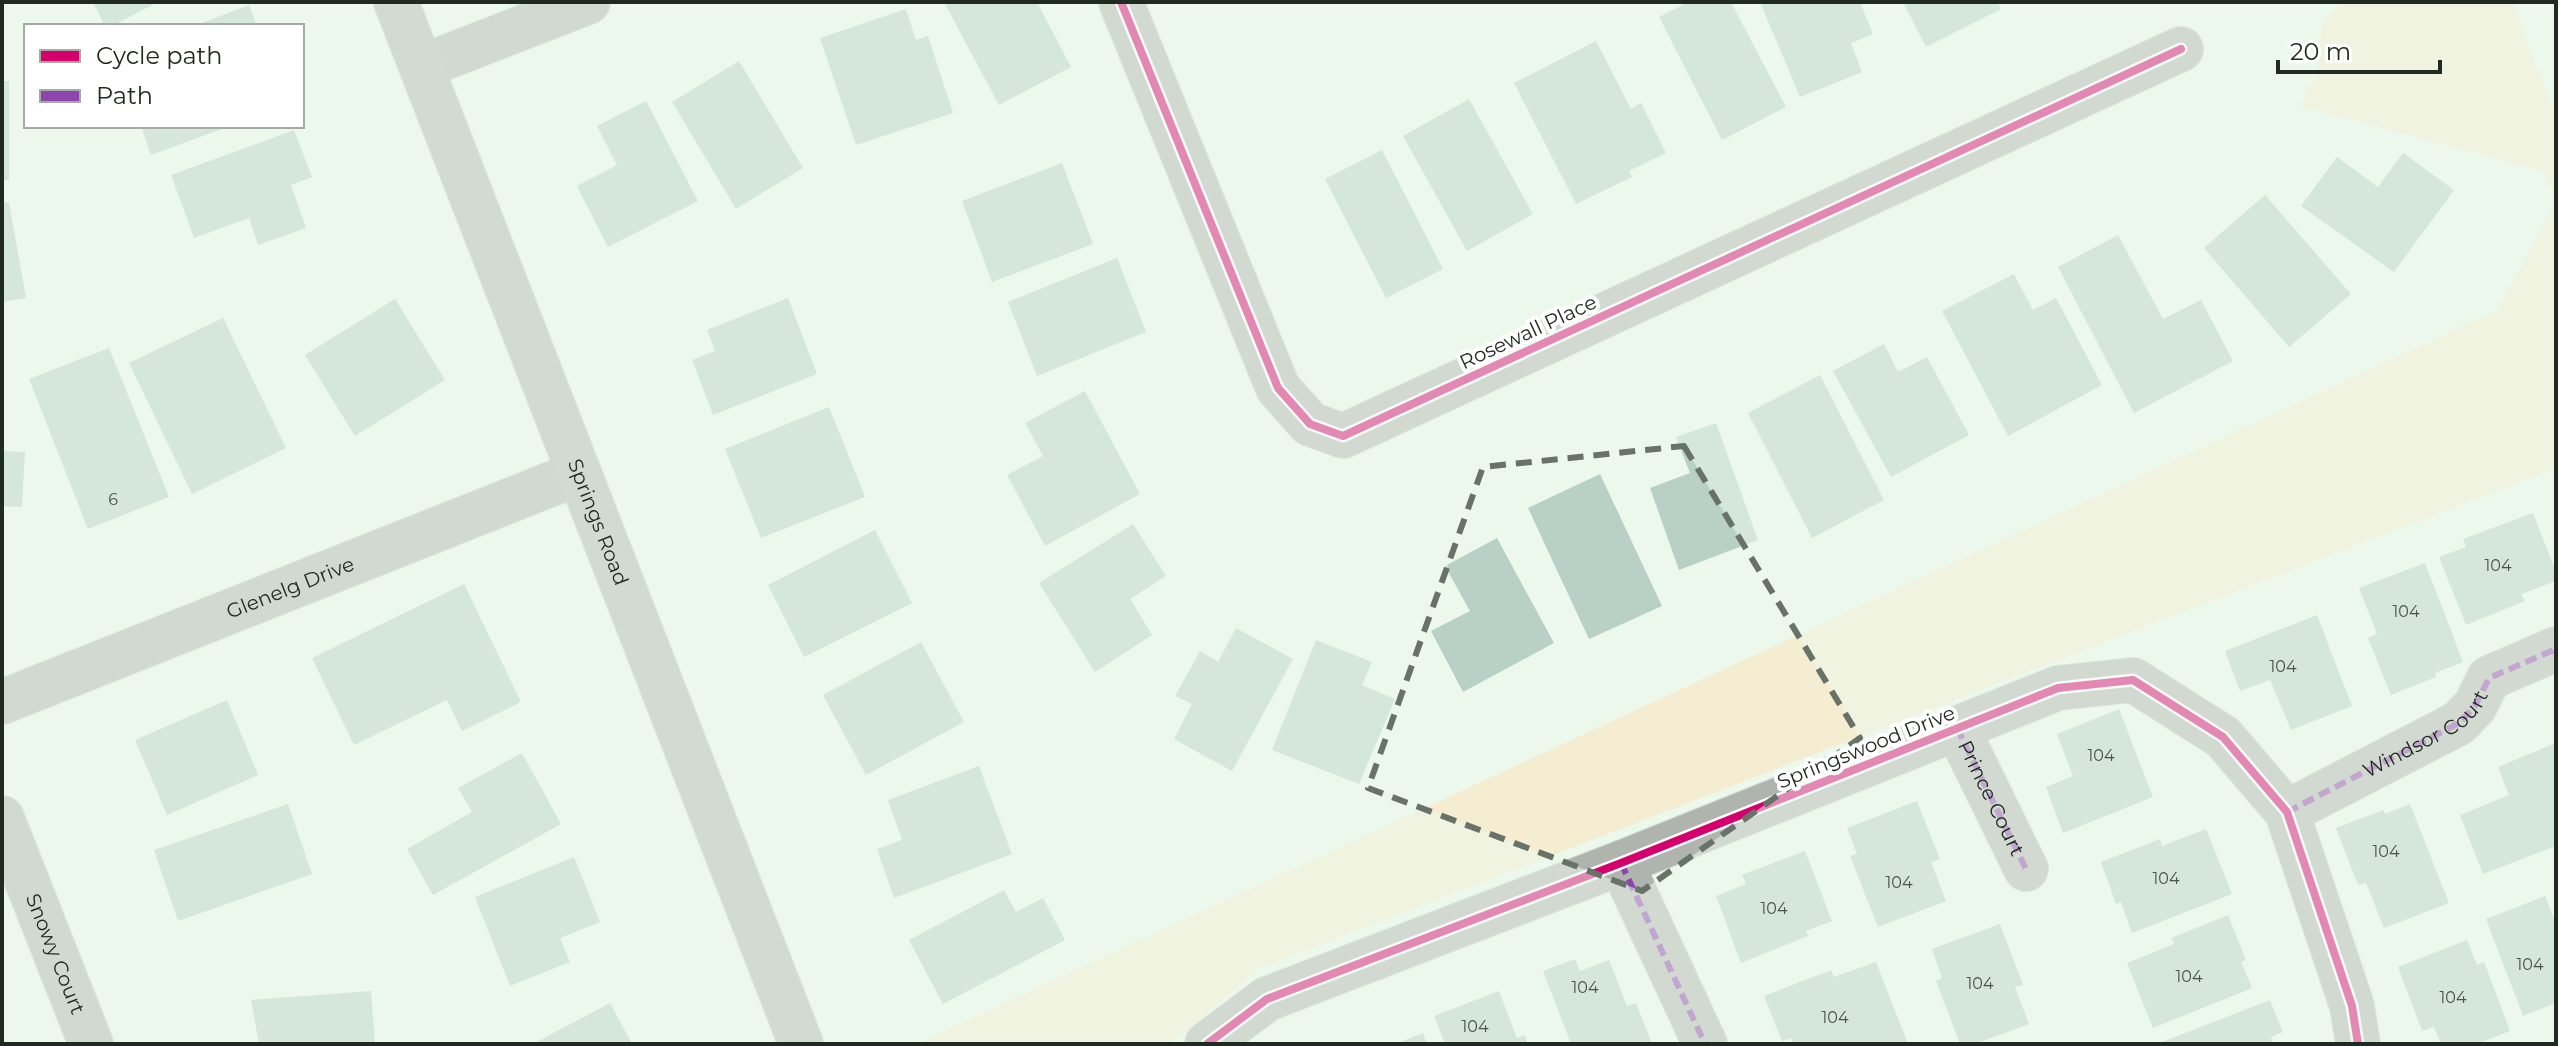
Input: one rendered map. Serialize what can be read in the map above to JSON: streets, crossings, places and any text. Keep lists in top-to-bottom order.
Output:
{
  "streets": {
    "main road": ["Springs Road"],
    "street": [
      "Rosewall Place",
      "Glenelg Drive",
      "Windsor Court",
      "Springswood Drive",
      "Prince Court",
      "Snowy Court"
    ]
  },
  "crossings": [
    ["Springs Road", "Glenelg Drive"],
    ["Windsor Court", "Springswood Drive"],
    ["Springswood Drive", "Prince Court"]
  ],
  "house_numbers": [
    "6",
    "104",
    "104",
    "104",
    "104",
    "104",
    "104",
    "104",
    "104",
    "104",
    "104",
    "104",
    "104",
    "104",
    "104",
    "104"
  ],
  "legend": ["Cycle path", "Path"],
  "scale_bar": "20 m"
}
